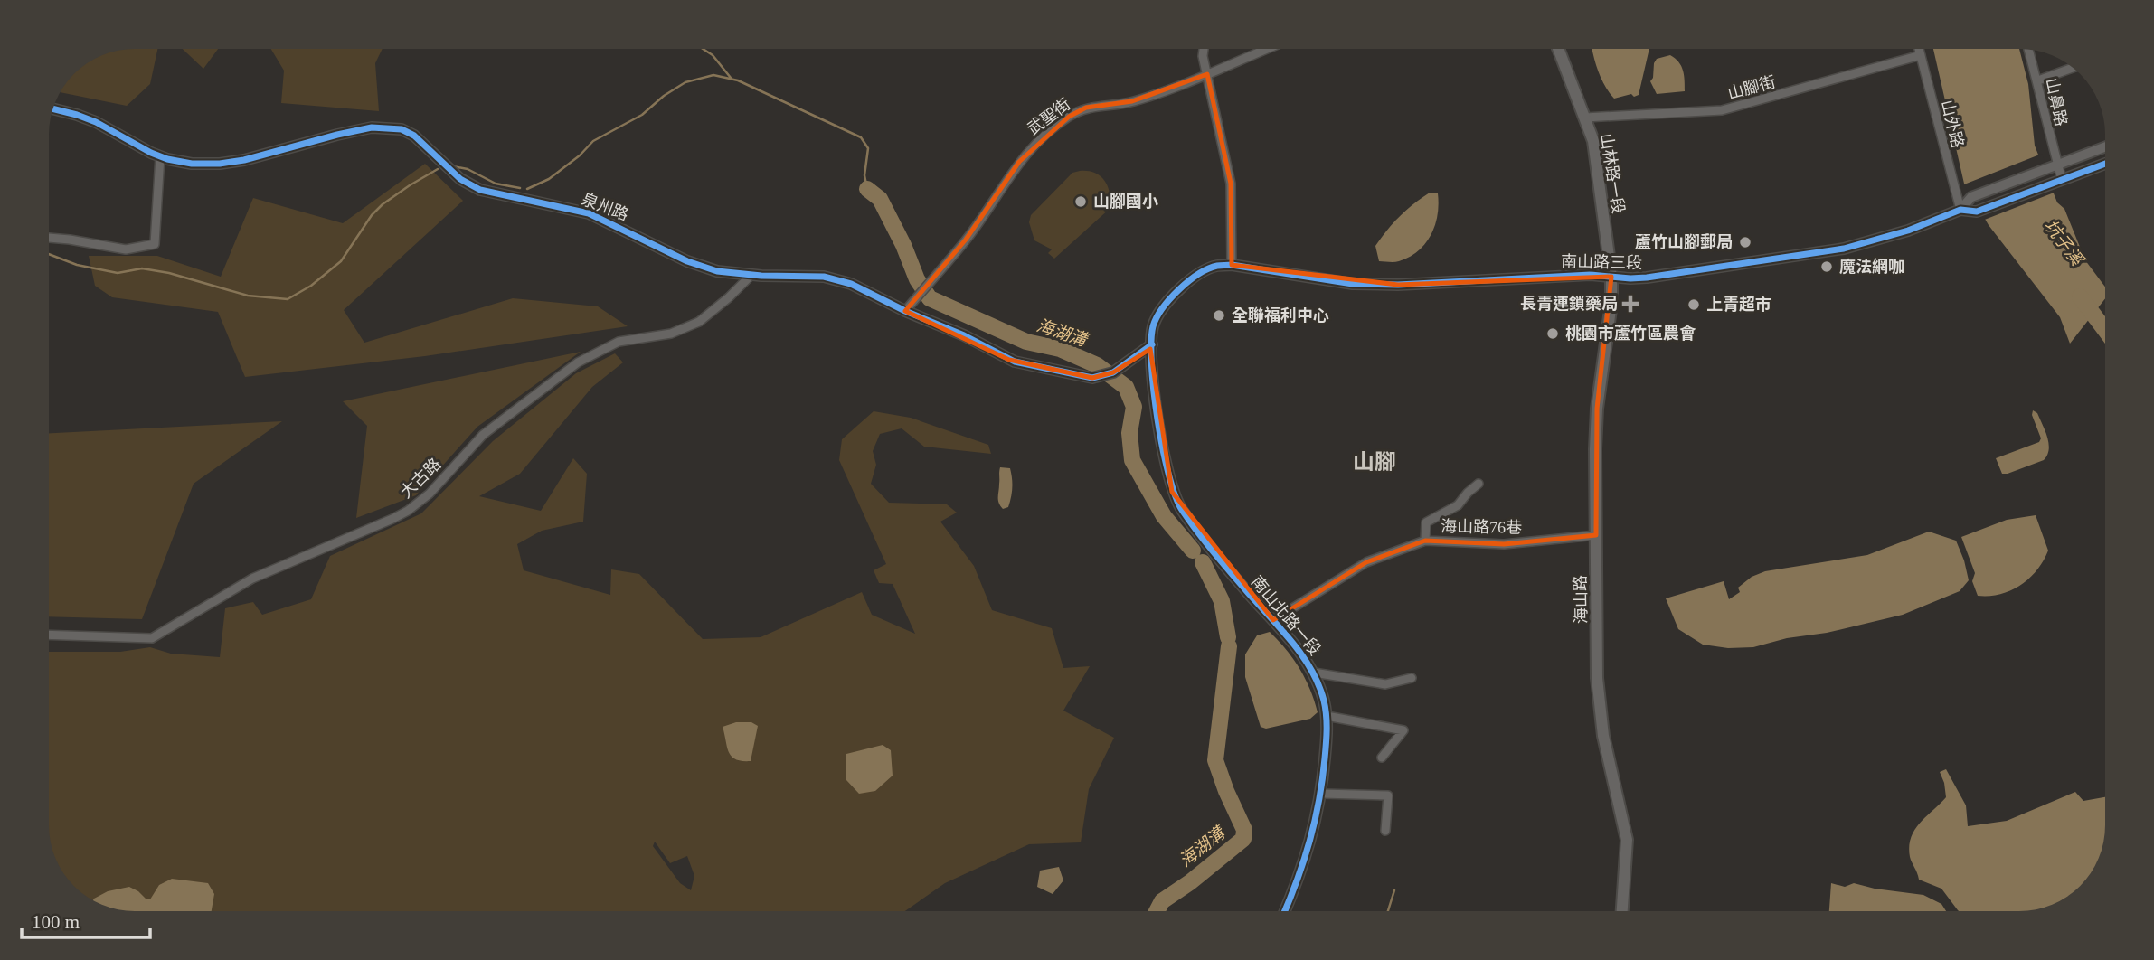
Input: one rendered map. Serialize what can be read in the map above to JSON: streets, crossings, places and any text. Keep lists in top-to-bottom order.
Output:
{
  "streets": {
    "main road": ["山林路一段", "海山路"],
    "street": [
      "山腳街",
      "山鼻路",
      "武聖街",
      "山外路",
      "泉州路",
      "南山路三段",
      "大古路",
      "海山路76巷",
      "南山北路一段"
    ]
  },
  "crossings": [
    ["山腳街", "山外路"],
    ["山腳街", "山林路一段"],
    ["山鼻路", "南山路三段"],
    ["武聖街", "泉州路"],
    ["山外路", "南山路三段"],
    ["山林路一段", "南山路三段"],
    ["山林路一段", "海山路"],
    ["泉州路", "南山路三段"],
    ["泉州路", "大古路"],
    ["泉州路", "南山北路一段"],
    ["南山路三段", "海山路"],
    ["南山路三段", "南山北路一段"],
    ["海山路76巷", "海山路"],
    ["海山路76巷", "南山北路一段"]
  ],
  "districts": ["山腳"],
  "water": ["坑子溪", "海湖溝"],
  "places": {
    "other": [
      "山腳國小",
      "蘆竹山腳郵局",
      "魔法網咖",
      "上青超市",
      "全聯福利中心",
      "桃園市蘆竹區農會"
    ],
    "health": ["長青連鎖藥局"]
  },
  "scale_bar": "100 m"
}
